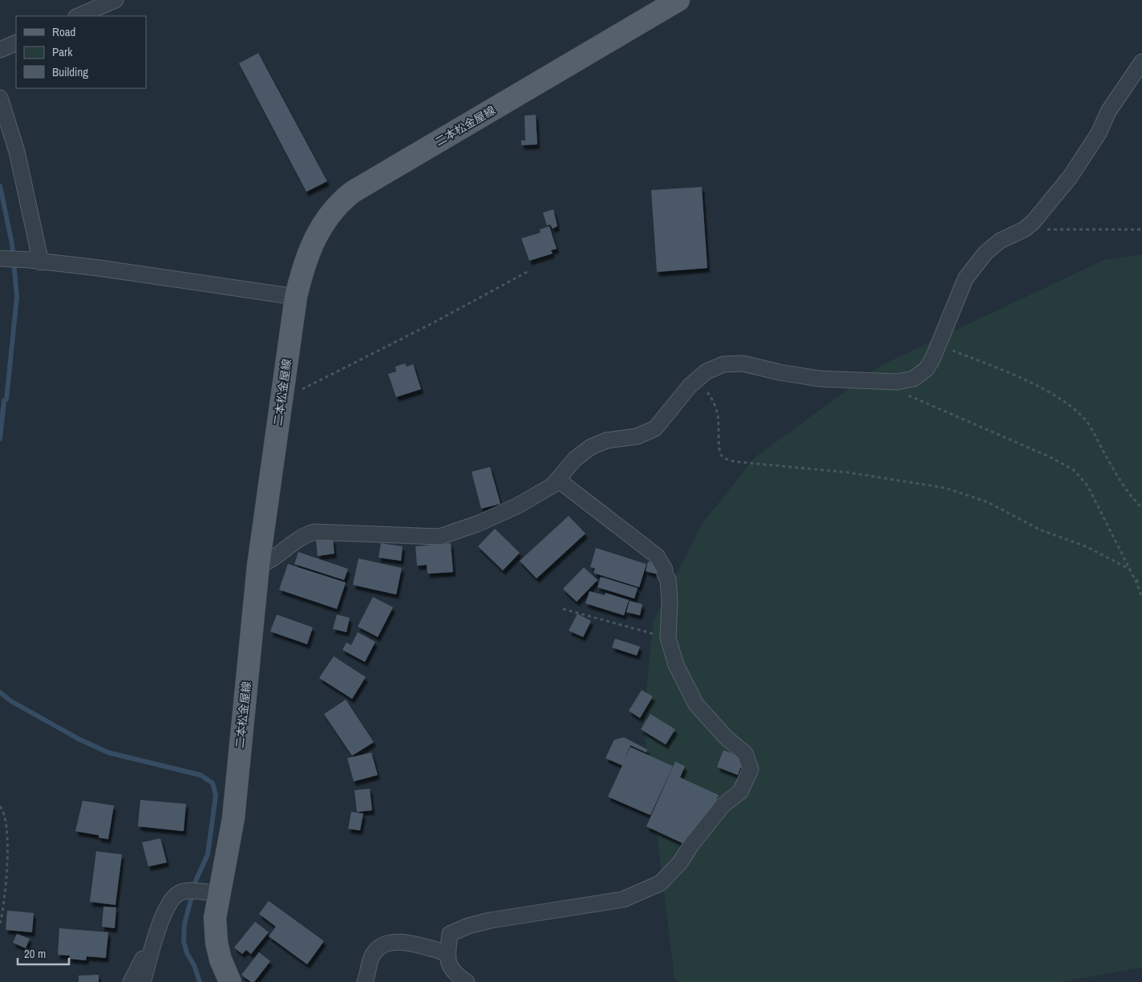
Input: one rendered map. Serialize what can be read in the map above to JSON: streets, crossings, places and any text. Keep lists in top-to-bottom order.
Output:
{
  "streets": {
    "main road": ["二本松金屋線"]
  },
  "legend": ["Road", "Park", "Building"],
  "scale_bar": "20 m"
}
